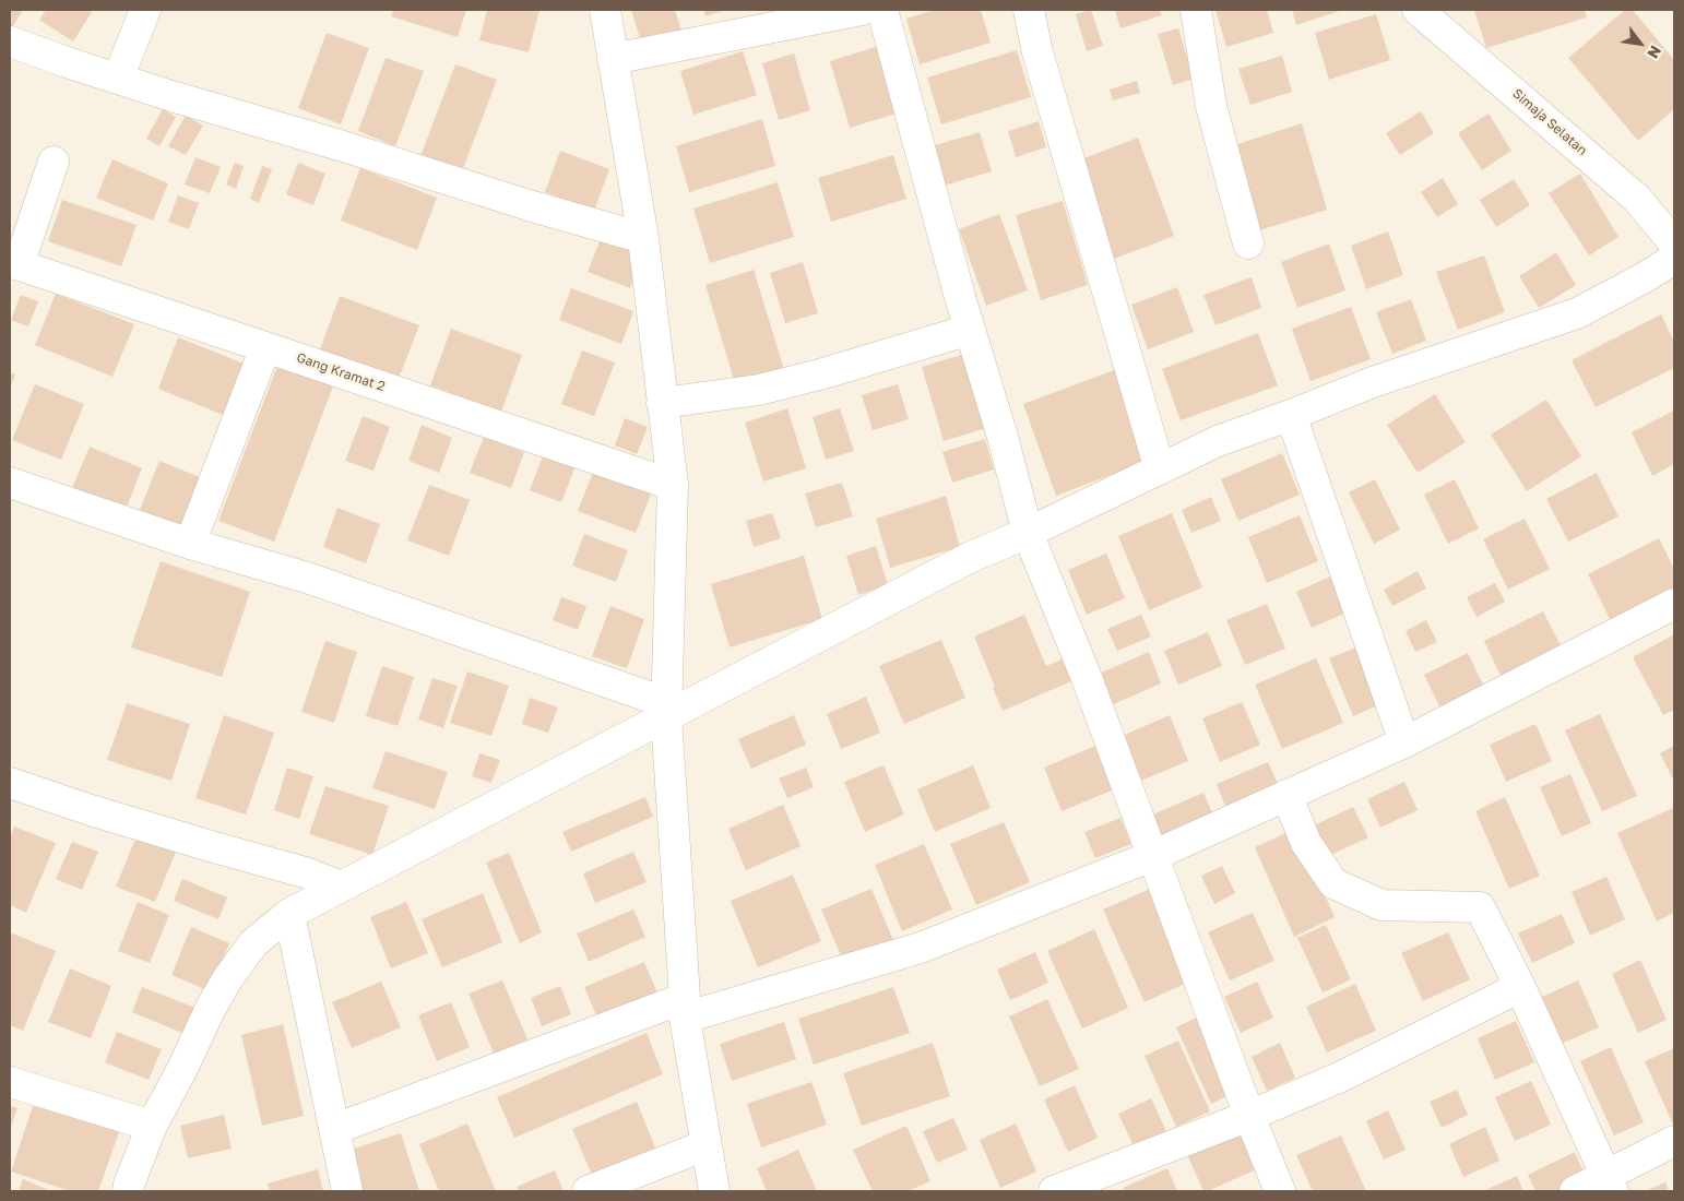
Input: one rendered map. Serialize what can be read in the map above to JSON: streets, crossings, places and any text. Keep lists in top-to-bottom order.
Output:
{
  "streets": {
    "street": ["Simaja Selatan", "Gang Kramat 2"]
  },
  "north": "bottom right"
}
